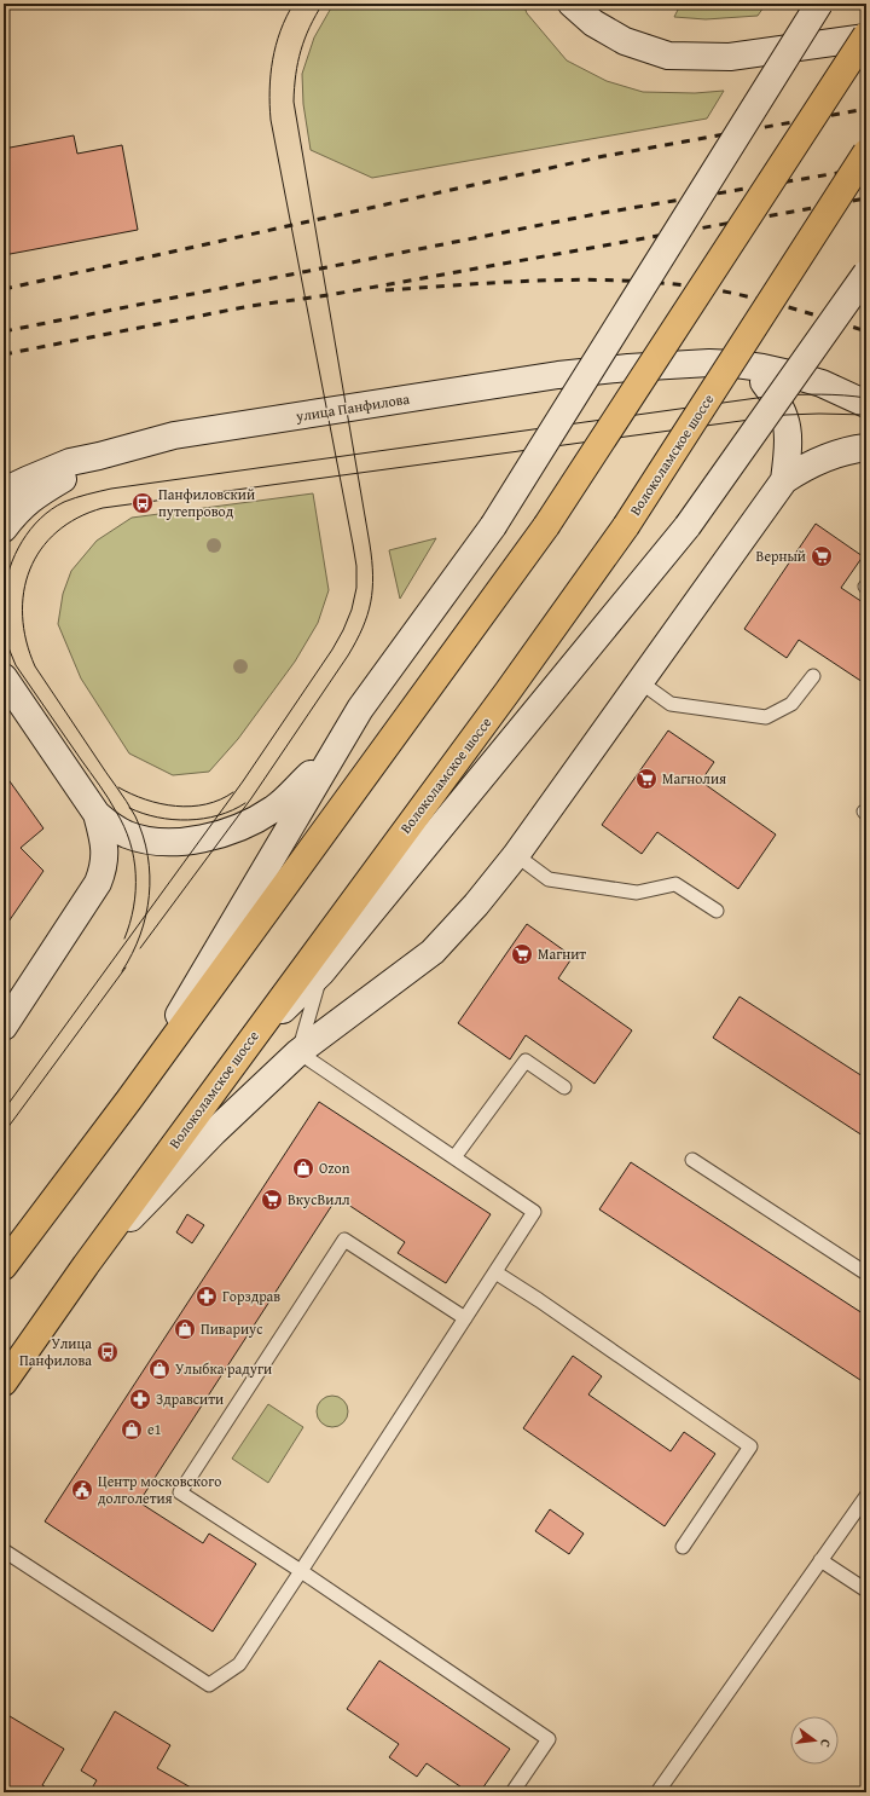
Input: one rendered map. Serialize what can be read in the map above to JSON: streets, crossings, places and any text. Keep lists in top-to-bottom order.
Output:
{
  "streets": {
    "main road": ["Волоколамское шоссе"],
    "street": ["улица Панфилова"]
  },
  "places": {
    "bus stop": ["Панфиловский путепровод", "Улица Панфилова"],
    "supermarket": [
      "Верный",
      "Магнолия",
      "Магнит",
      "ВкусВилл"
    ],
    "shop": [
      "Ozon",
      "Пивариус",
      "Улыбка радуги",
      "e1"
    ],
    "pharmacy": ["Горздрав", "Здравсити"],
    "public building": ["Центр московского долголетия"]
  },
  "north": "right"
}
